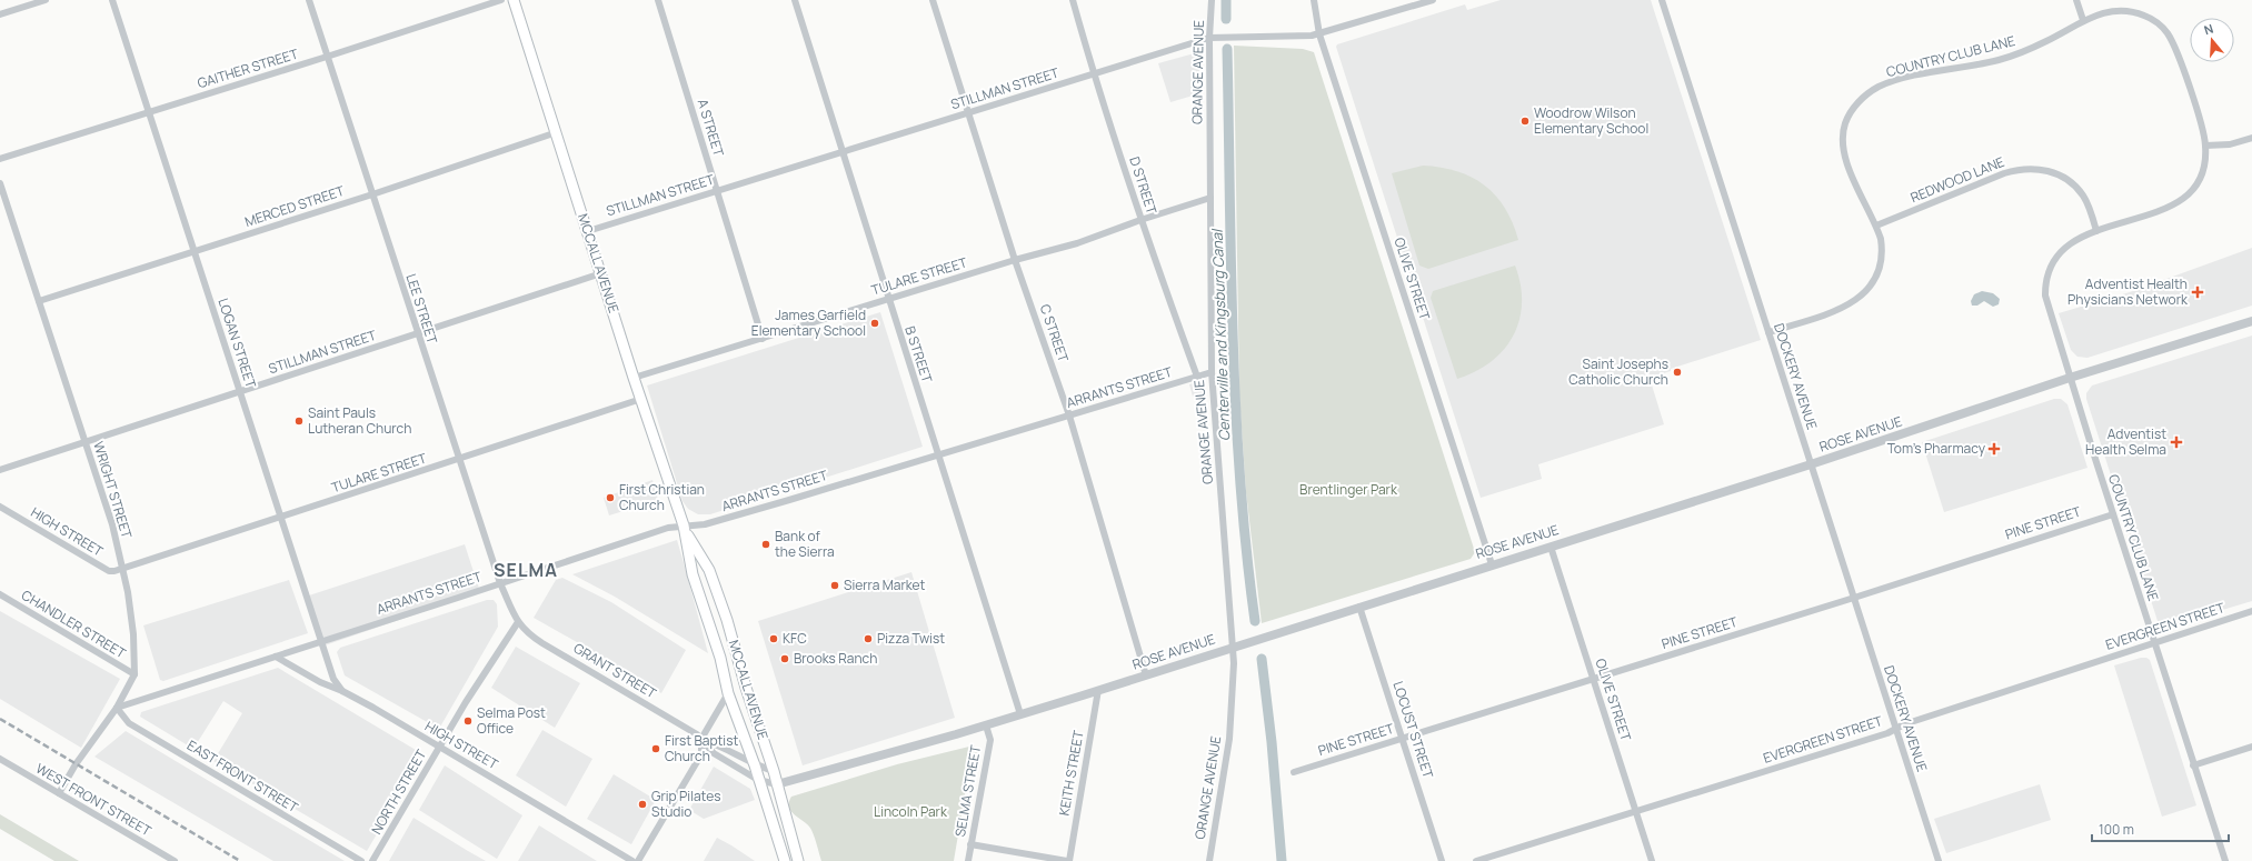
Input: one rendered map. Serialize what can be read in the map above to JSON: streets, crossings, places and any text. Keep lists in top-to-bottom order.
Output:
{
  "streets": {
    "main road": ["MCCALL AVENUE"],
    "street": [
      "COUNTRY CLUB LANE",
      "GAITHER STREET",
      "ORANGE AVENUE",
      "STILLMAN STREET",
      "A STREET",
      "REDWOOD LANE",
      "D STREET",
      "MERCED STREET",
      "TULARE STREET",
      "OLIVE STREET",
      "LEE STREET",
      "C STREET",
      "LOGAN STREET",
      "B STREET",
      "DOCKERY AVENUE",
      "ARRANTS STREET",
      "ROSE AVENUE",
      "WRIGHT STREET",
      "PINE STREET",
      "HIGH STREET",
      "CHANDLER STREET",
      "EVERGREEN STREET",
      "GRANT STREET",
      "LOCUST STREET",
      "KEITH STREET",
      "EAST FRONT STREET",
      "SELMA STREET",
      "NORTH STREET",
      "WEST FRONT STREET"
    ]
  },
  "crossings": [
    ["COUNTRY CLUB LANE", "REDWOOD LANE"],
    ["COUNTRY CLUB LANE", "DOCKERY AVENUE"],
    ["COUNTRY CLUB LANE", "ROSE AVENUE"],
    ["COUNTRY CLUB LANE", "PINE STREET"],
    ["COUNTRY CLUB LANE", "EVERGREEN STREET"],
    ["GAITHER STREET", "LEE STREET"],
    ["GAITHER STREET", "LOGAN STREET"],
    ["ORANGE AVENUE", "STILLMAN STREET"],
    ["ORANGE AVENUE", "TULARE STREET"],
    ["ORANGE AVENUE", "ARRANTS STREET"],
    ["ORANGE AVENUE", "ROSE AVENUE"],
    ["STILLMAN STREET", "A STREET"],
    ["STILLMAN STREET", "D STREET"],
    ["STILLMAN STREET", "MCCALL AVENUE"],
    ["STILLMAN STREET", "OLIVE STREET"],
    ["STILLMAN STREET", "LEE STREET"],
    ["STILLMAN STREET", "C STREET"],
    ["STILLMAN STREET", "LOGAN STREET"],
    ["STILLMAN STREET", "B STREET"],
    ["STILLMAN STREET", "WRIGHT STREET"],
    ["A STREET", "TULARE STREET"],
    ["D STREET", "TULARE STREET"],
    ["D STREET", "ARRANTS STREET"],
    ["MERCED STREET", "MCCALL AVENUE"],
    ["MERCED STREET", "LEE STREET"],
    ["MERCED STREET", "LOGAN STREET"],
    ["MERCED STREET", "WRIGHT STREET"],
    ["MCCALL AVENUE", "TULARE STREET"],
    ["MCCALL AVENUE", "ARRANTS STREET"],
    ["MCCALL AVENUE", "ROSE AVENUE"],
    ["MCCALL AVENUE", "GRANT STREET"],
    ["TULARE STREET", "LEE STREET"],
    ["TULARE STREET", "C STREET"],
    ["TULARE STREET", "LOGAN STREET"],
    ["TULARE STREET", "B STREET"],
    ["TULARE STREET", "WRIGHT STREET"],
    ["TULARE STREET", "HIGH STREET"],
    ["OLIVE STREET", "ROSE AVENUE"],
    ["OLIVE STREET", "PINE STREET"],
    ["OLIVE STREET", "EVERGREEN STREET"],
    ["LEE STREET", "ARRANTS STREET"],
    ["LEE STREET", "GRANT STREET"],
    ["LEE STREET", "NORTH STREET"],
    ["C STREET", "ARRANTS STREET"],
    ["C STREET", "ROSE AVENUE"],
    ["LOGAN STREET", "ARRANTS STREET"],
    ["LOGAN STREET", "HIGH STREET"],
    ["B STREET", "ARRANTS STREET"],
    ["B STREET", "ROSE AVENUE"],
    ["DOCKERY AVENUE", "ROSE AVENUE"],
    ["DOCKERY AVENUE", "PINE STREET"],
    ["DOCKERY AVENUE", "EVERGREEN STREET"],
    ["ARRANTS STREET", "WRIGHT STREET"],
    ["ARRANTS STREET", "HIGH STREET"],
    ["ARRANTS STREET", "EAST FRONT STREET"],
    ["ROSE AVENUE", "GRANT STREET"],
    ["ROSE AVENUE", "LOCUST STREET"],
    ["ROSE AVENUE", "KEITH STREET"],
    ["ROSE AVENUE", "SELMA STREET"],
    ["WRIGHT STREET", "HIGH STREET"],
    ["WRIGHT STREET", "CHANDLER STREET"],
    ["WRIGHT STREET", "EAST FRONT STREET"],
    ["WRIGHT STREET", "WEST FRONT STREET"],
    ["PINE STREET", "LOCUST STREET"],
    ["HIGH STREET", "NORTH STREET"],
    ["GRANT STREET", "NORTH STREET"]
  ],
  "districts": ["SELMA"],
  "water": ["Centerville and Kingsburg Canal"],
  "parks": ["Brentlinger Park", "Lincoln Park"],
  "places": {
    "other": [
      "Woodrow Wilson Elementary School",
      "James Garfield Elementary School",
      "Saint Josephs Catholic Church",
      "Saint Pauls Lutheran Church",
      "First Christian Church",
      "Bank of the Sierra",
      "Sierra Market",
      "KFC",
      "Pizza Twist",
      "Brooks Ranch",
      "Selma Post Office",
      "First Baptist Church",
      "Grip Pilates Studio"
    ],
    "health": ["Adventist Health Physicians Network", "Adventist Health Selma", "Tom's Pharmacy"]
  },
  "scale_bar": "100 m",
  "north": "top"
}
